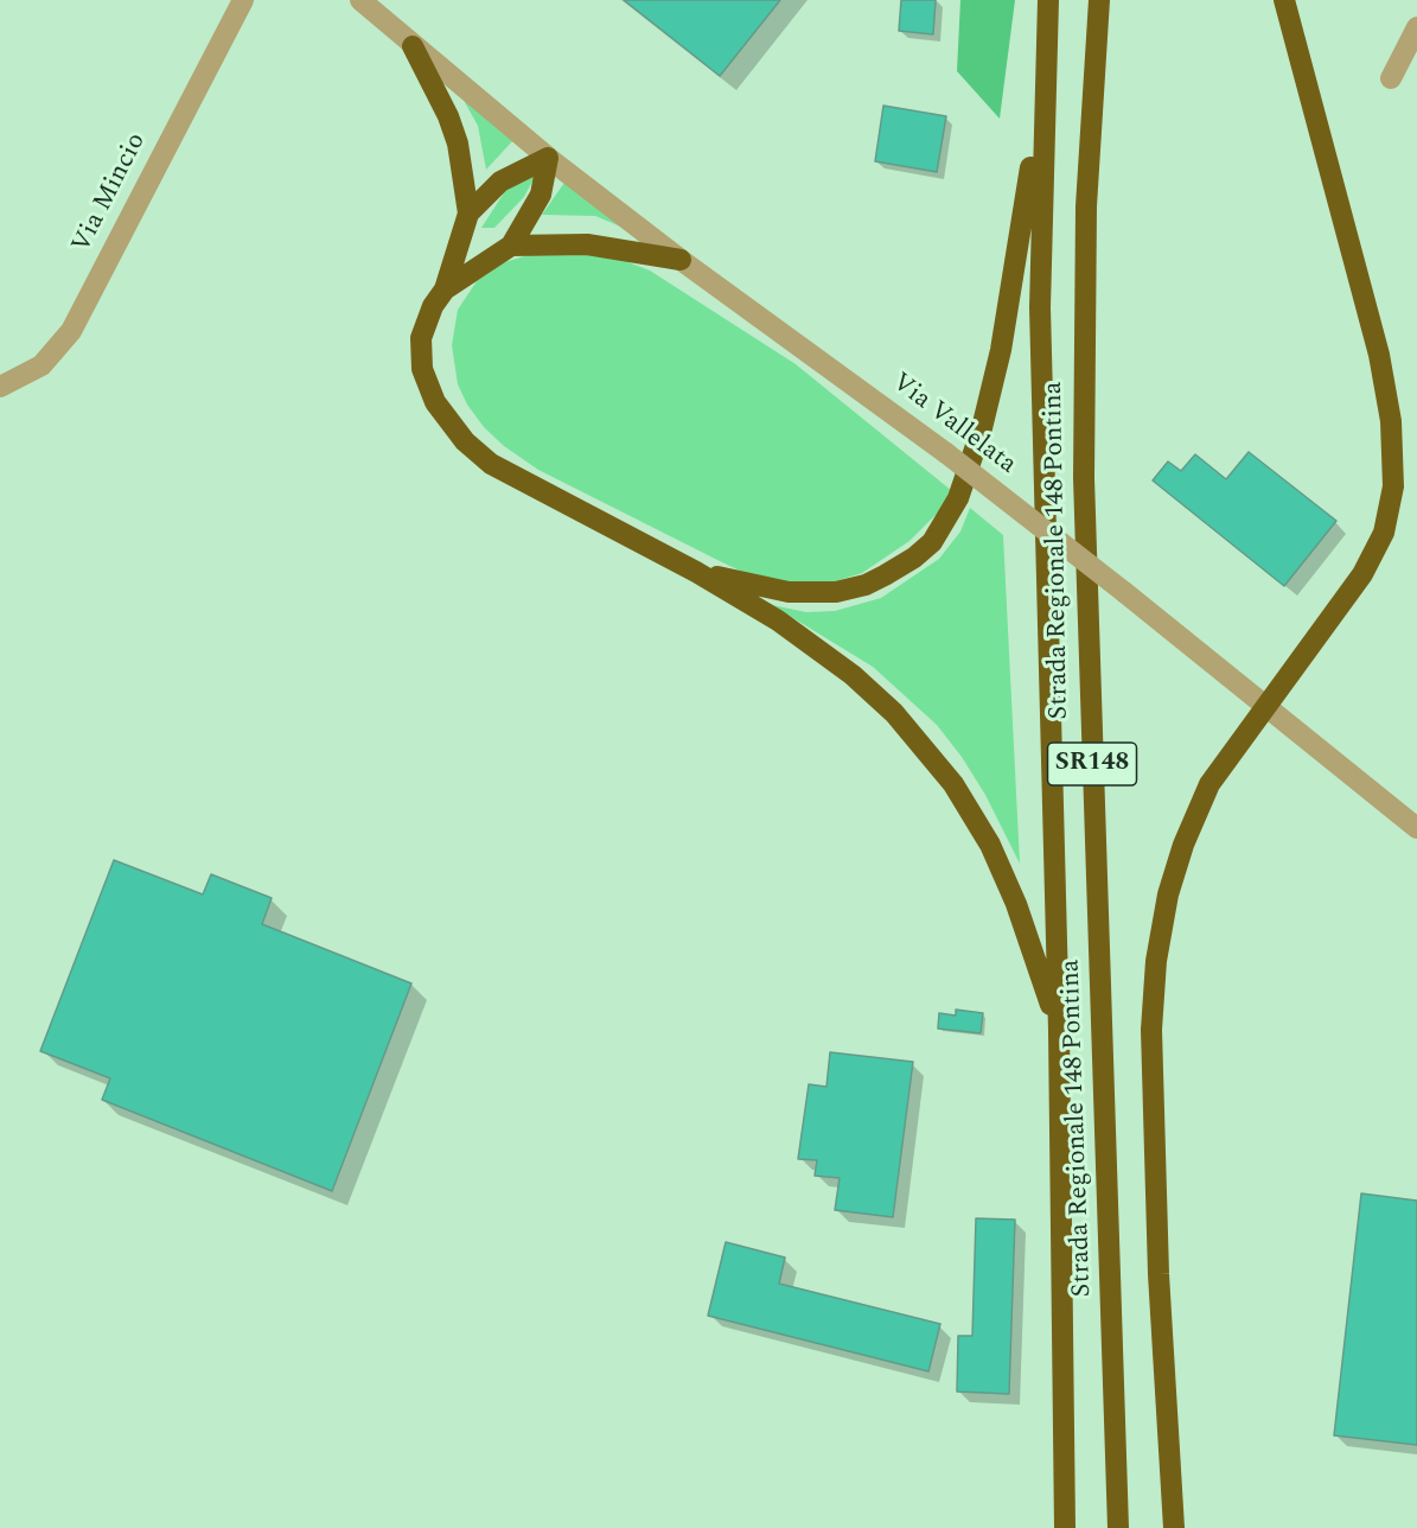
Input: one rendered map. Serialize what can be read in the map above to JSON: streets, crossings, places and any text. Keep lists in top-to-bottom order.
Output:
{
  "streets": {
    "highway": ["Strada Regionale 148 Pontina", "SR148"],
    "street": ["Via Mincio", "Via Vallelata"]
  }
}
